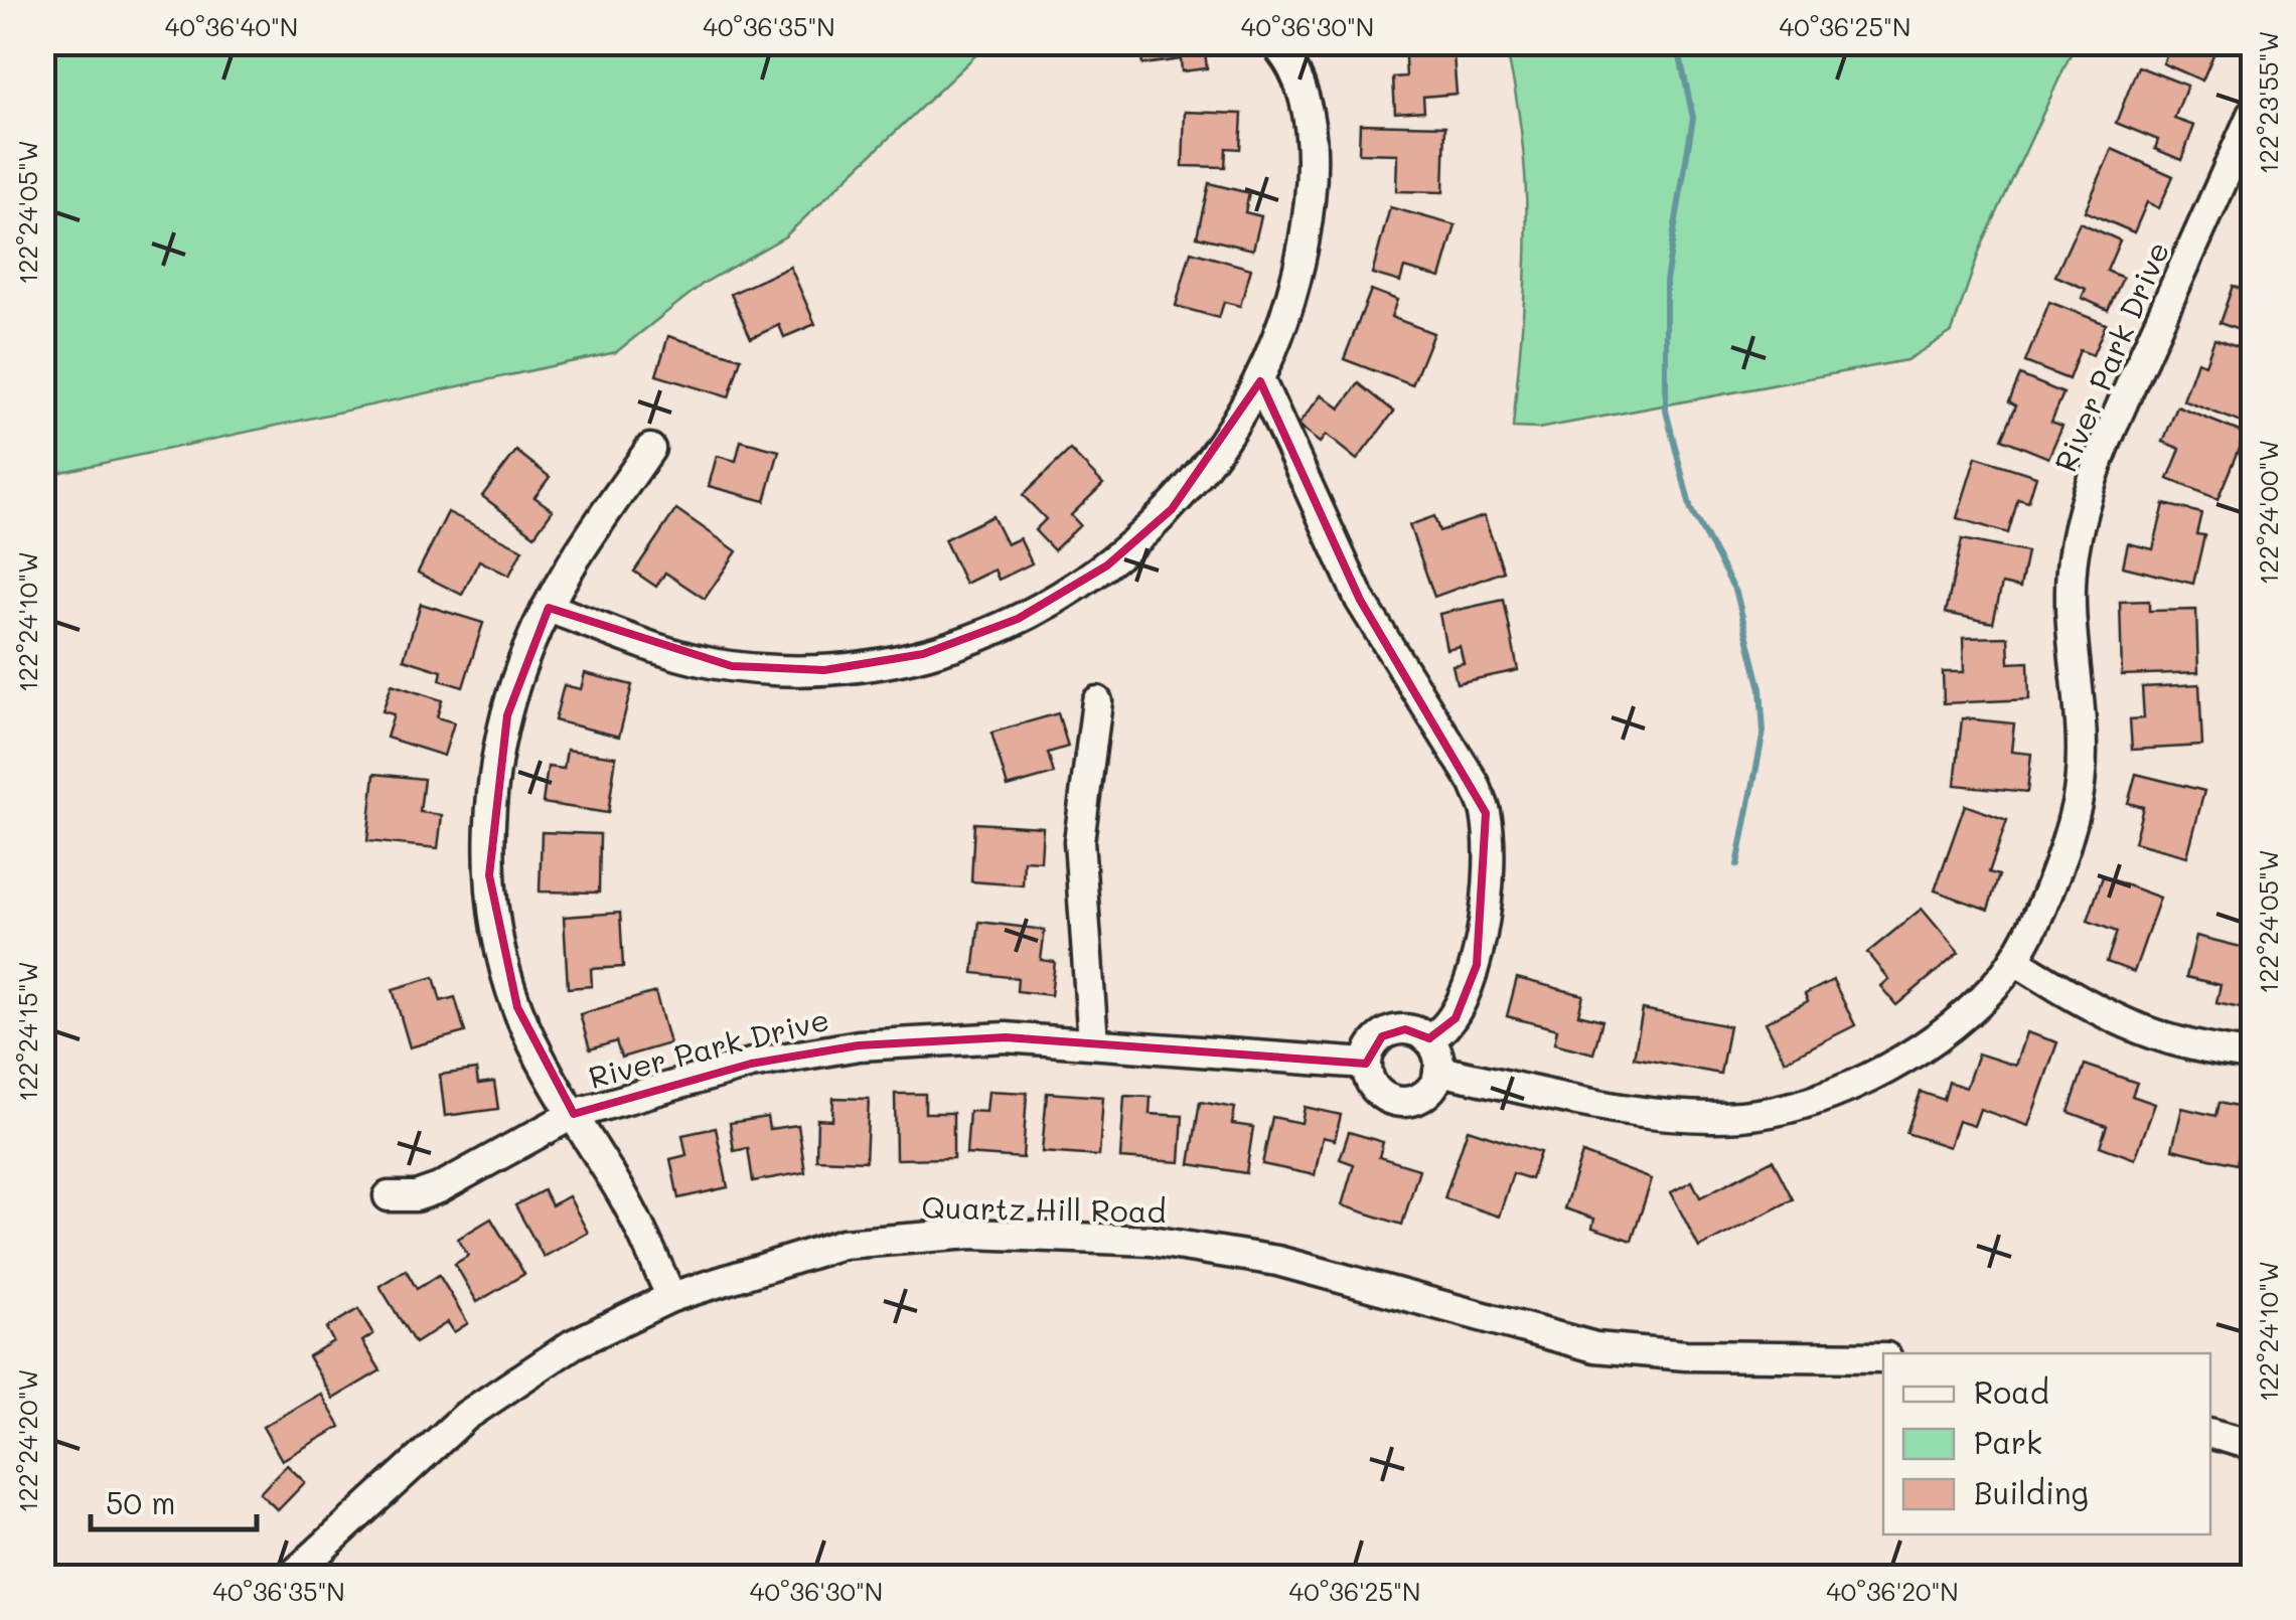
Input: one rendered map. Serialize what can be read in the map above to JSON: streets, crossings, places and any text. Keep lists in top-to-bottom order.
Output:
{
  "streets": {
    "street": ["River Park Drive", "Quartz Hill Road"]
  },
  "legend": ["Road", "Park", "Building"],
  "scale_bar": "50 m",
  "coordinates": [
    "40°36'40\"N",
    "40°36'35\"N",
    "40°36'30\"N",
    "40°36'25\"N",
    "122°23'55\"W",
    "122°24'05\"W",
    "122°24'00\"W",
    "122°24'10\"W",
    "122°24'15\"W",
    "122°24'20\"W",
    "40°36'20\"N"
  ]
}
